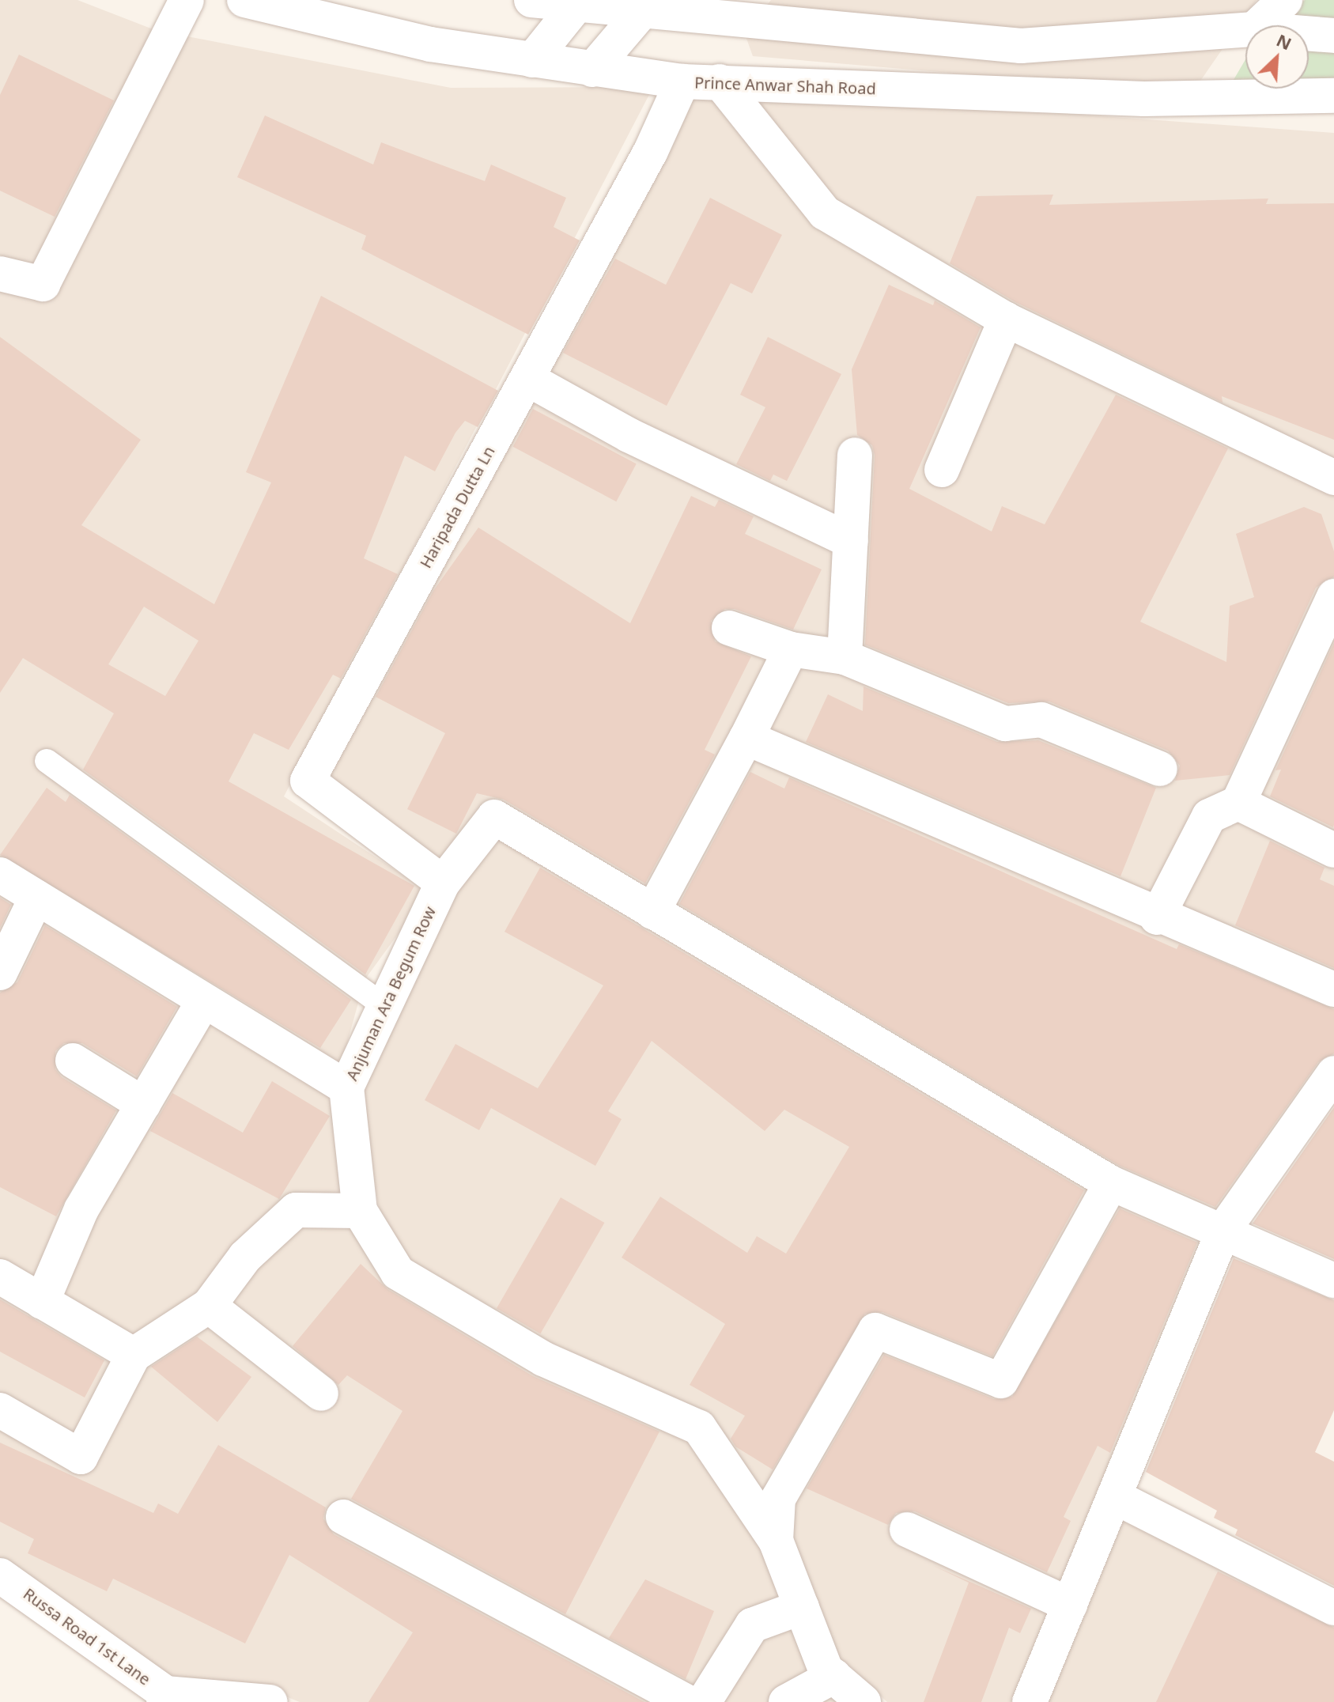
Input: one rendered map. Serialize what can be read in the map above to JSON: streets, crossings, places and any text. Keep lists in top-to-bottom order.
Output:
{
  "streets": {
    "street": [
      "Prince Anwar Shah Road",
      "Haripada Dutta Ln",
      "Anjuman Ara Begum Row",
      "Russa Road 1st Lane"
    ]
  },
  "crossings": [
    ["Prince Anwar Shah Road", "Haripada Dutta Ln"],
    ["Haripada Dutta Ln", "Anjuman Ara Begum Row"]
  ],
  "north": "top right"
}
